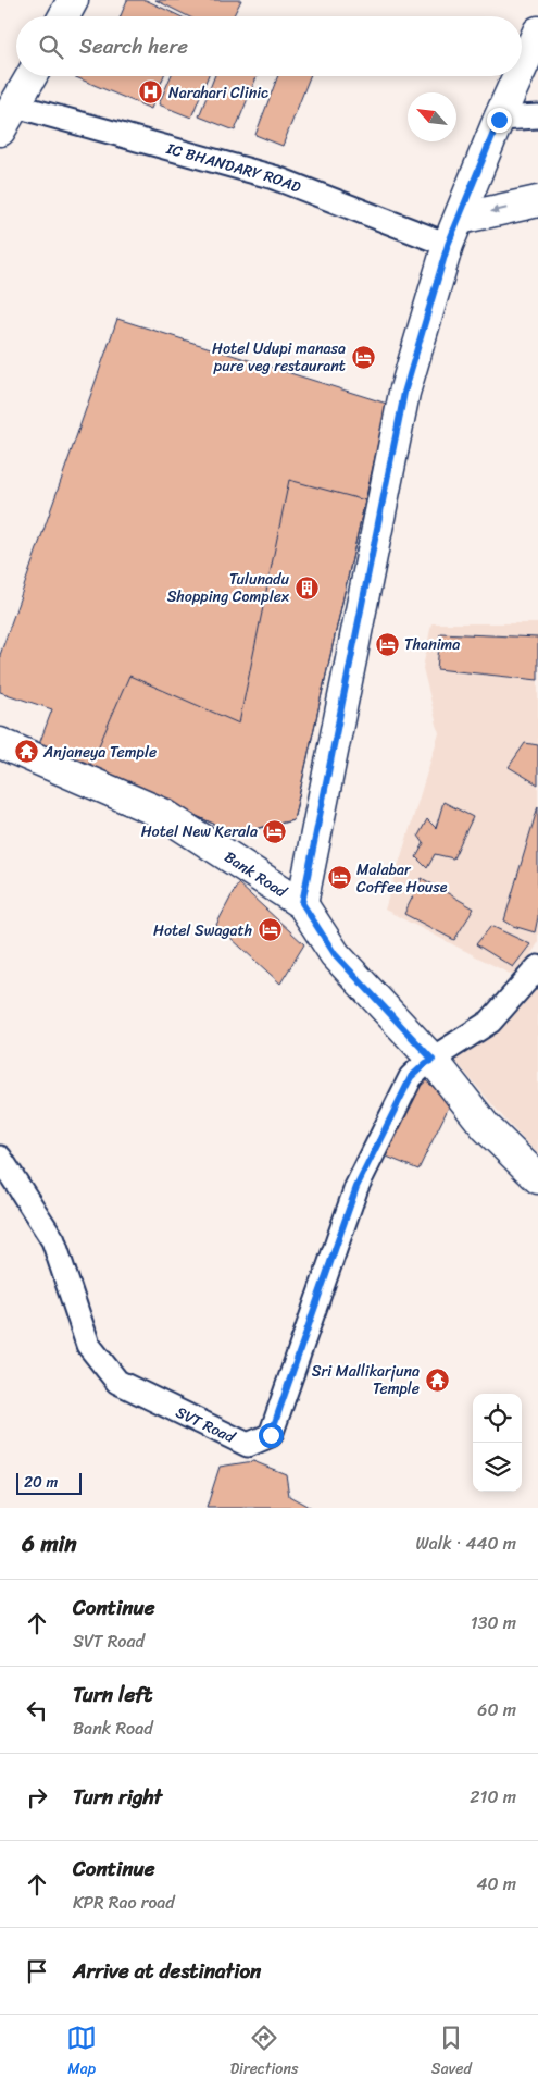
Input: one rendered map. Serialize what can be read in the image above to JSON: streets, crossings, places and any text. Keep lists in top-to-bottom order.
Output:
{
  "streets": {
    "main road": ["Bank Road"],
    "street": ["IC BHANDARY ROAD", "SVT Road"]
  },
  "crossings": [
    ["Bank Road", "SVT Road"]
  ],
  "places": {
    "hospital": ["Narahari Clinic"],
    "hotel": [
      "Hotel Udupi manasa pure veg restaurant",
      "Thanima",
      "Hotel New Kerala",
      "Malabar Coffee House",
      "Hotel Swagath"
    ],
    "building": ["Tulunadu Shopping Complex"],
    "temple": ["Anjaneya Temple", "Sri Mallikarjuna Temple"]
  },
  "scale_bar": "20 m",
  "north": "top left",
  "page": {
    "search": "Search here",
    "scale": "20 m",
    "heading": ["6 min", "Walk · 440 m"],
    "list": [
      ["Continue", "SVT Road", "130 m"],
      ["Turn left", "Bank Road", "60 m"],
      ["Turn right", "210 m"],
      ["Continue", "KPR Rao road", "40 m"],
      "Arrive at destination"
    ],
    "nav": ["Map", "Directions", "Saved"]
  }
}
